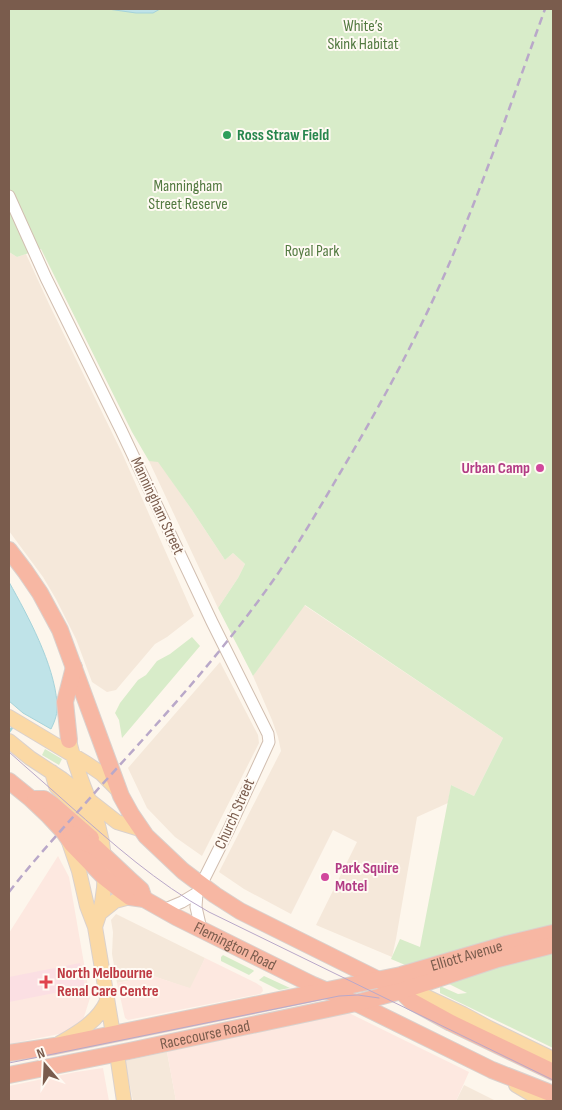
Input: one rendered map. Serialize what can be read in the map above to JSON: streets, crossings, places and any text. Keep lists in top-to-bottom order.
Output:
{
  "streets": {
    "highway": ["Flemington Road", "Elliott Avenue", "Racecourse Road"],
    "street": ["Manningham Street", "Church Street"]
  },
  "crossings": [
    ["Manningham Street", "Church Street"],
    ["Church Street", "Flemington Road"],
    ["Flemington Road", "Elliott Avenue"],
    ["Flemington Road", "Racecourse Road"],
    ["Elliott Avenue", "Racecourse Road"]
  ],
  "parks": ["White’s Skink Habitat", "Manningham Street Reserve", "Royal Park"],
  "places": {
    "other": ["Ross Straw Field", "Urban Camp", "Park Squire Motel"],
    "health": ["North Melbourne Renal Care Centre"]
  },
  "north": "top"
}
